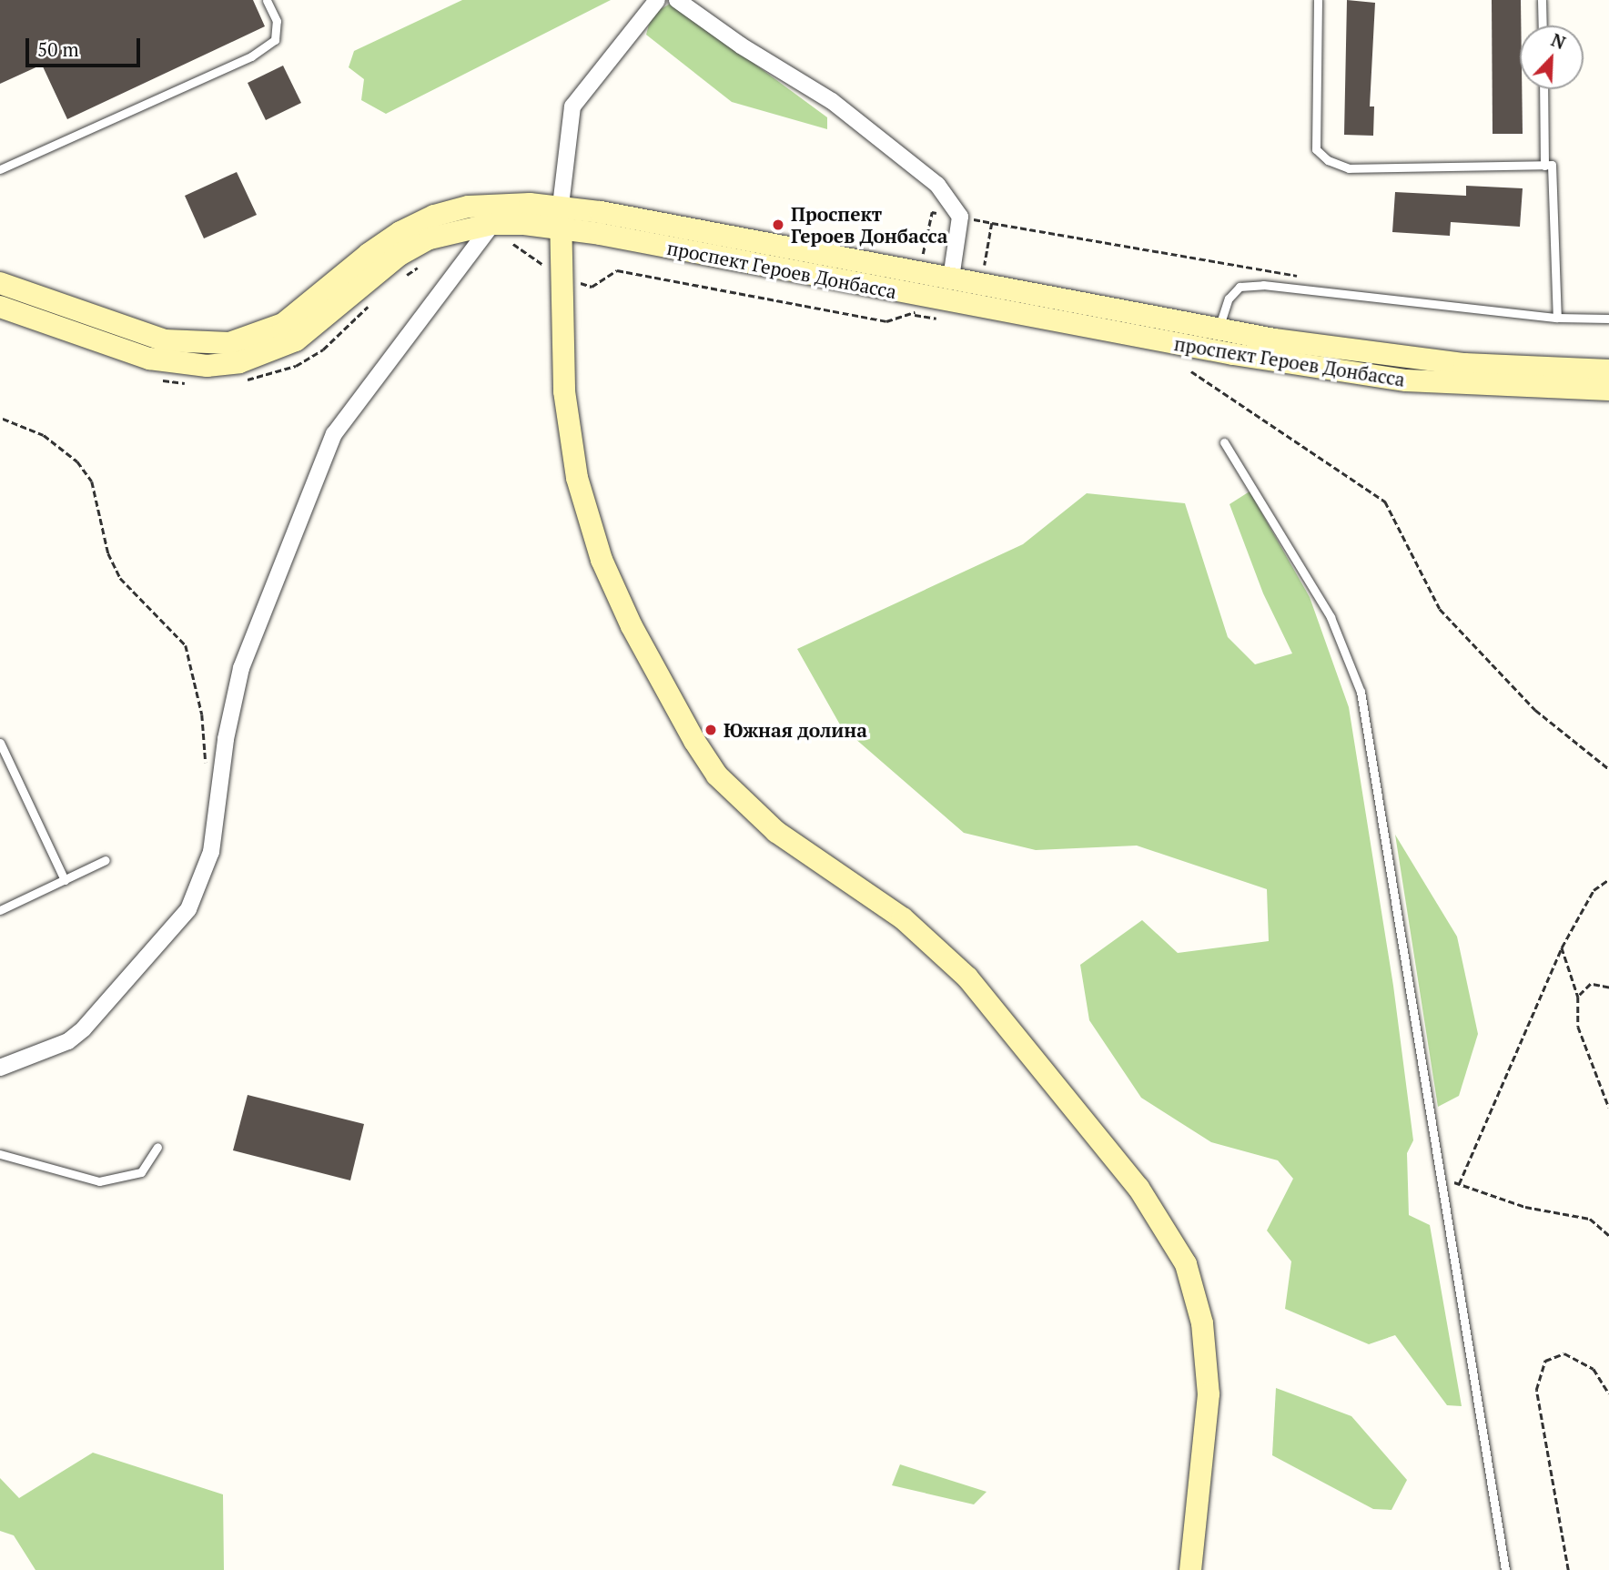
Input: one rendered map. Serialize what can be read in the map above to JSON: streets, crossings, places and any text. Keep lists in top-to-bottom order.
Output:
{
  "streets": {
    "street": ["проспект Героев Донбасса"]
  },
  "places": ["Проспект Героев Донбасса", "Южная долина"],
  "scale_bar": "50 m",
  "north": "top right"
}
